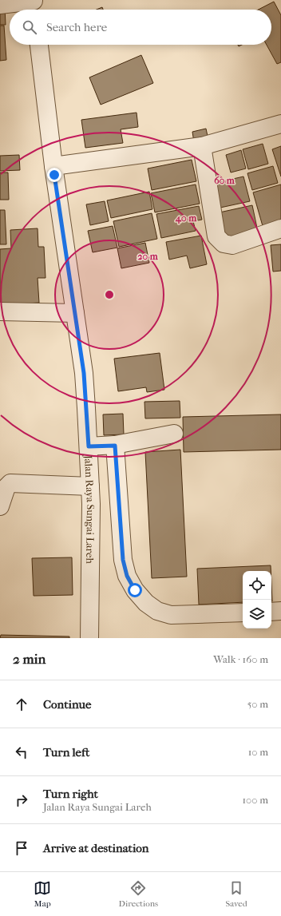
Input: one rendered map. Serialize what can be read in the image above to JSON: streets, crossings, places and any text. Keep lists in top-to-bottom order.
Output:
{
  "streets": {
    "street": ["Jalan Raya Sungai Lareh"]
  },
  "page": {
    "search": "Search here",
    "heading": ["2 min", "Walk · 160 m"],
    "list": [
      ["Continue", "50 m"],
      ["Turn left", "10 m"],
      ["Turn right", "Jalan Raya Sungai Lareh", "100 m"],
      "Arrive at destination"
    ],
    "nav": ["Map", "Directions", "Saved"]
  },
  "rings": ["60 m", "40 m", "20 m"]
}
